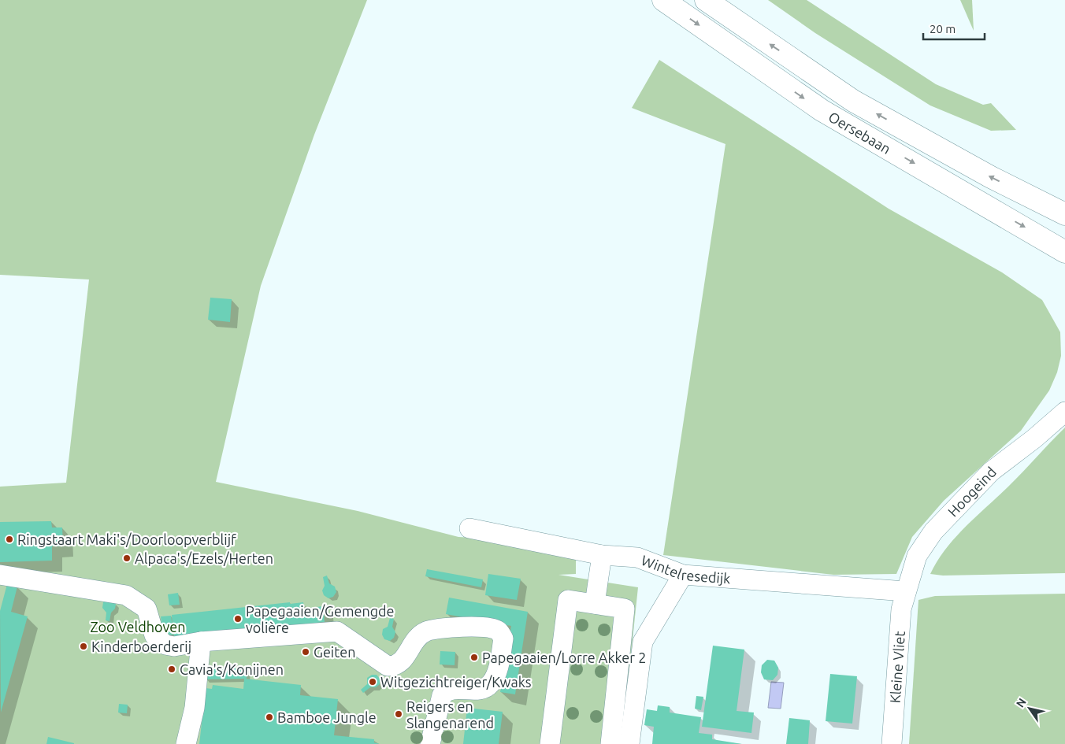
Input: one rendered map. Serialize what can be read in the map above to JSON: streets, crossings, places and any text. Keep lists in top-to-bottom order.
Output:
{
  "streets": {
    "main road": ["Oersebaan"],
    "street": ["Hoogeind", "Wintelresedijk", "Kleine Vliet"]
  },
  "crossings": [
    ["Hoogeind", "Wintelresedijk"],
    ["Hoogeind", "Kleine Vliet"],
    ["Wintelresedijk", "Kleine Vliet"]
  ],
  "parks": ["Zoo Veldhoven"],
  "places": [
    "Ringstaart Maki's/Doorloopverblijf",
    "Alpaca's/Ezels/Herten",
    "Papegaaien/Gemengde volière",
    "Kinderboerderij",
    "Geiten",
    "Papegaaien/Lorre Akker 2",
    "Cavia's/Konijnen",
    "Witgezichtreiger/Kwaks",
    "Reigers en Slangenarend",
    "Bamboe Jungle"
  ],
  "scale_bar": "20 m",
  "north": "top left"
}
